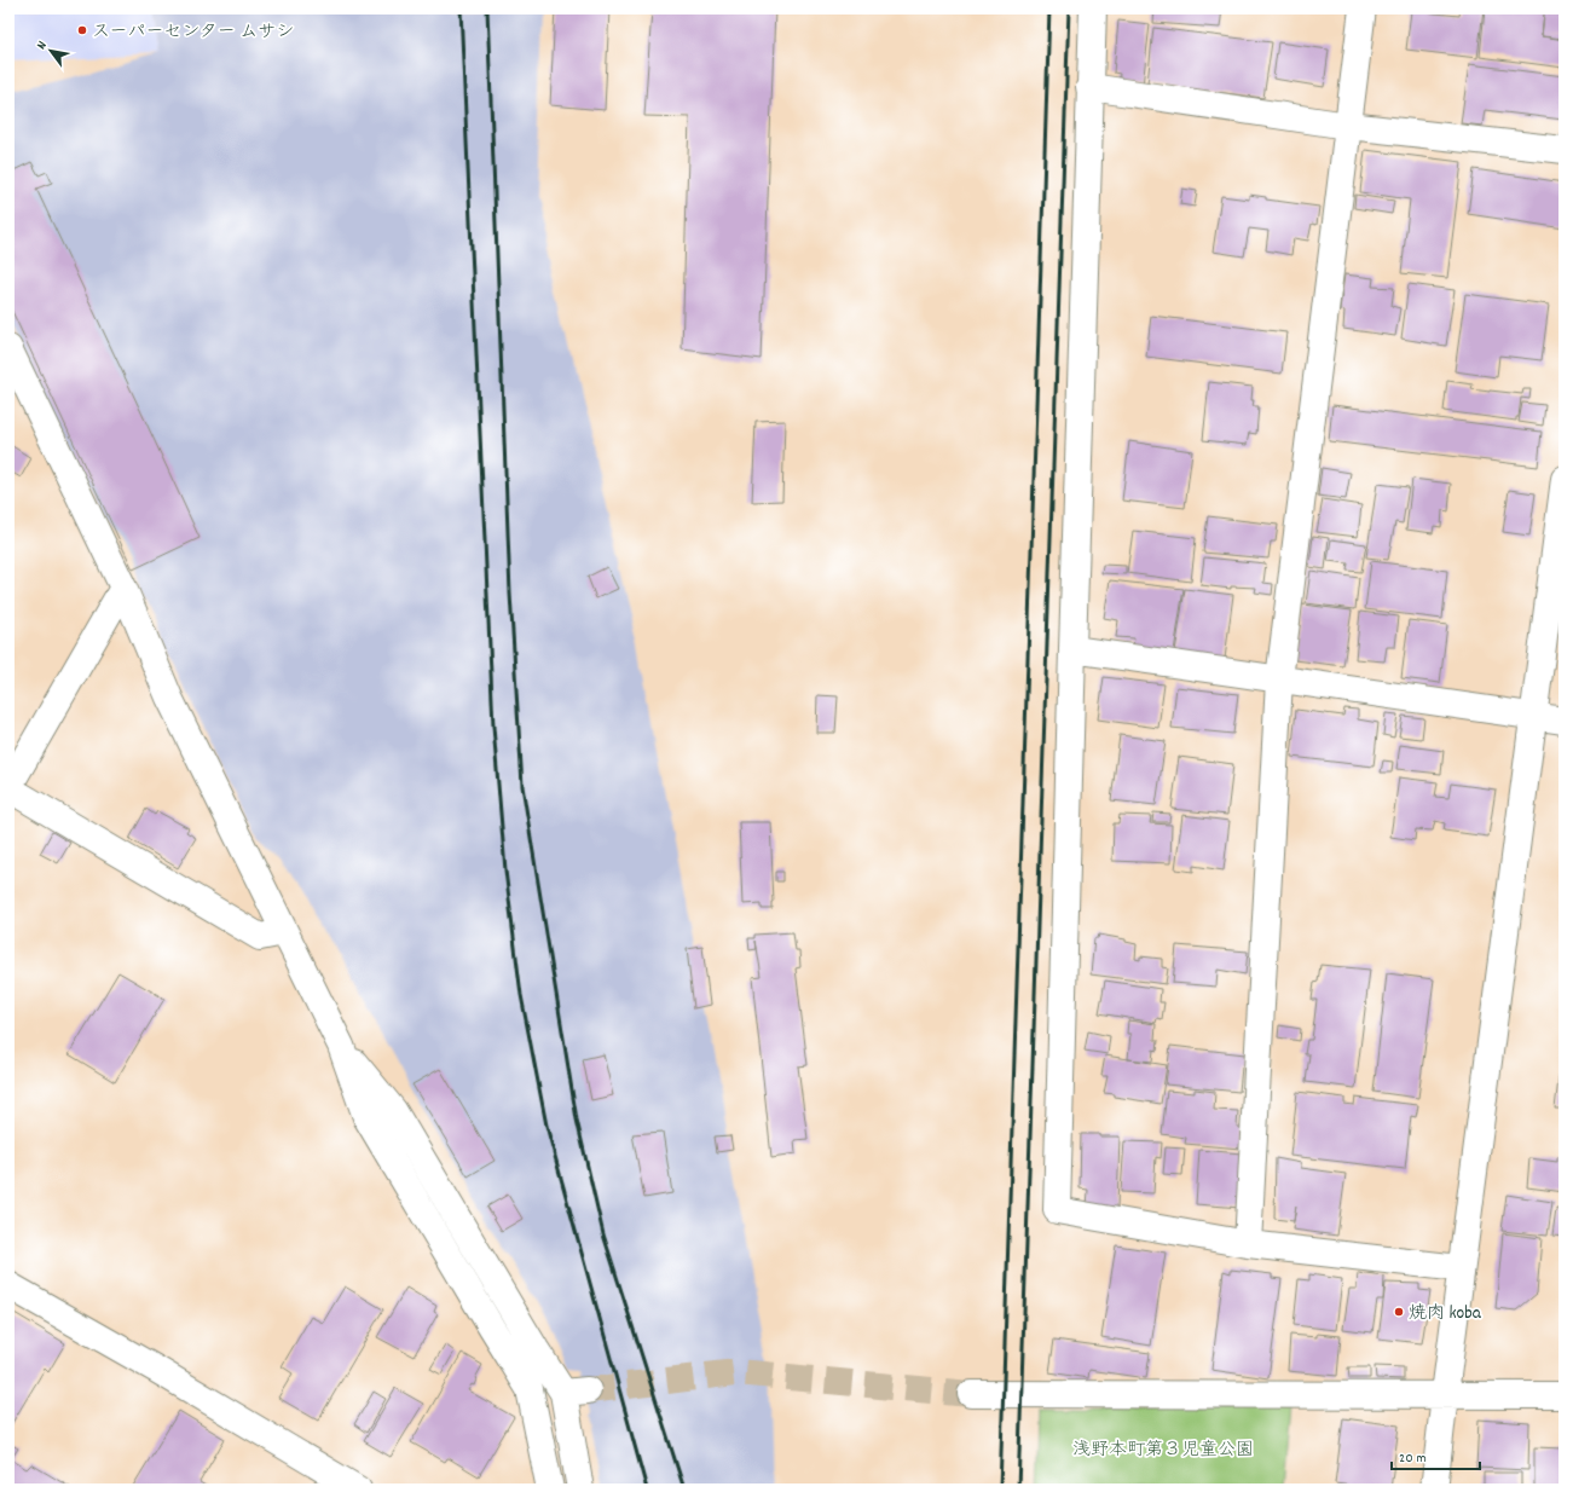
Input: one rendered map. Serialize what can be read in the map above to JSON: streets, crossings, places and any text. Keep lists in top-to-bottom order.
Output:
{
  "parks": ["浅野本町第３児童公園"],
  "places": ["スーパーセンター ムサシ", "焼肉 koba"],
  "scale_bar": "20 m",
  "north": "top left"
}
